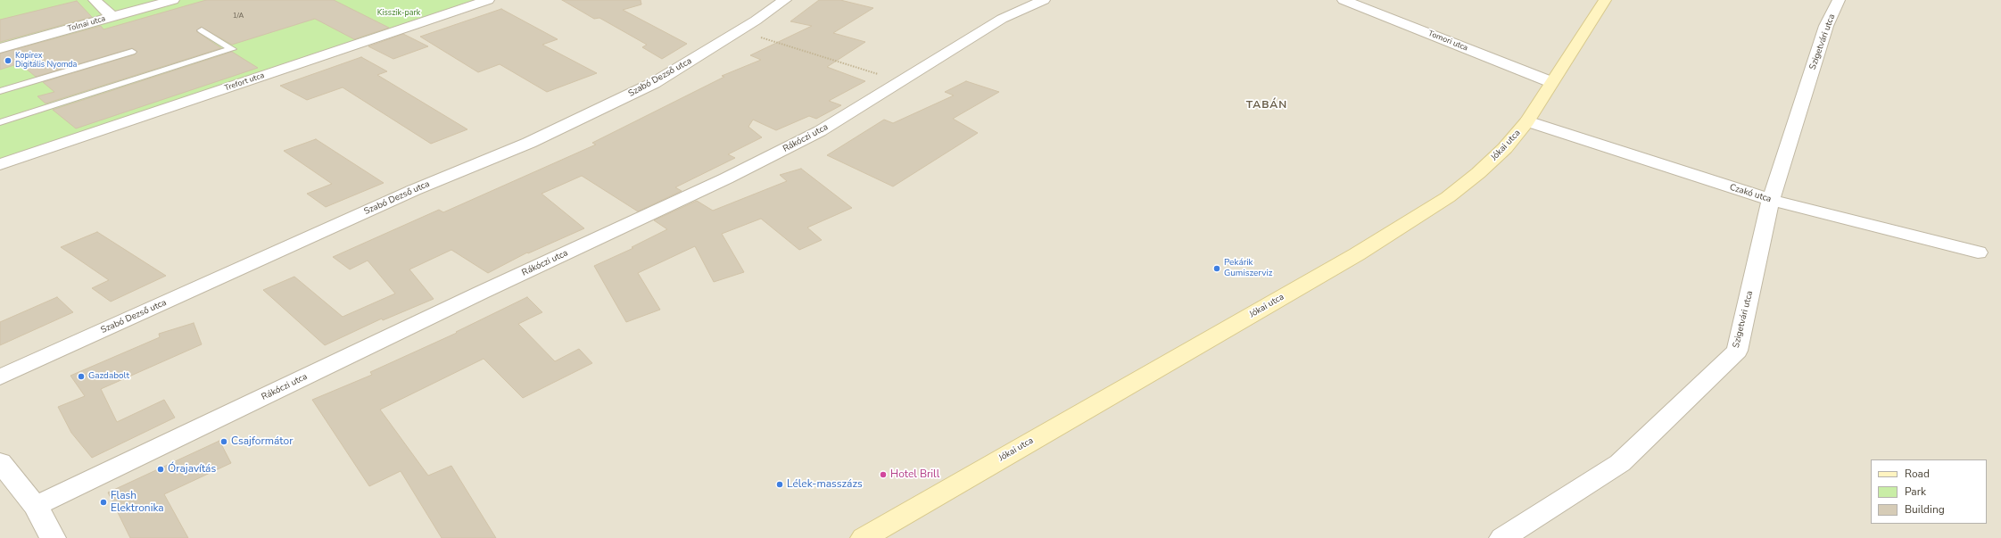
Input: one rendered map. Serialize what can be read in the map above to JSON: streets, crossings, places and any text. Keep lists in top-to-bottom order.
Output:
{
  "streets": {
    "main road": ["Jókai utca"],
    "street": [
      "Tolnai utca",
      "Tomori utca",
      "Szigetvári utca",
      "Szabó Dezső utca",
      "Trefort utca",
      "Rákóczi utca",
      "Czakó utca"
    ]
  },
  "crossings": [
    ["Tomori utca", "Jókai utca"],
    ["Szigetvári utca", "Czakó utca"],
    ["Jókai utca", "Czakó utca"]
  ],
  "districts": ["TABÁN"],
  "parks": ["Kisszik-park"],
  "places": [
    "Kopirex Digitális Nyomda",
    "Pekárik Gumiszerviz",
    "Gazdabolt",
    "Csajformátor",
    "Órajavítás",
    "Hotel Brill",
    "Lélek-masszázs",
    "Flash Elektronika"
  ],
  "house_numbers": ["1/A"],
  "legend": ["Road", "Park", "Building"]
}
